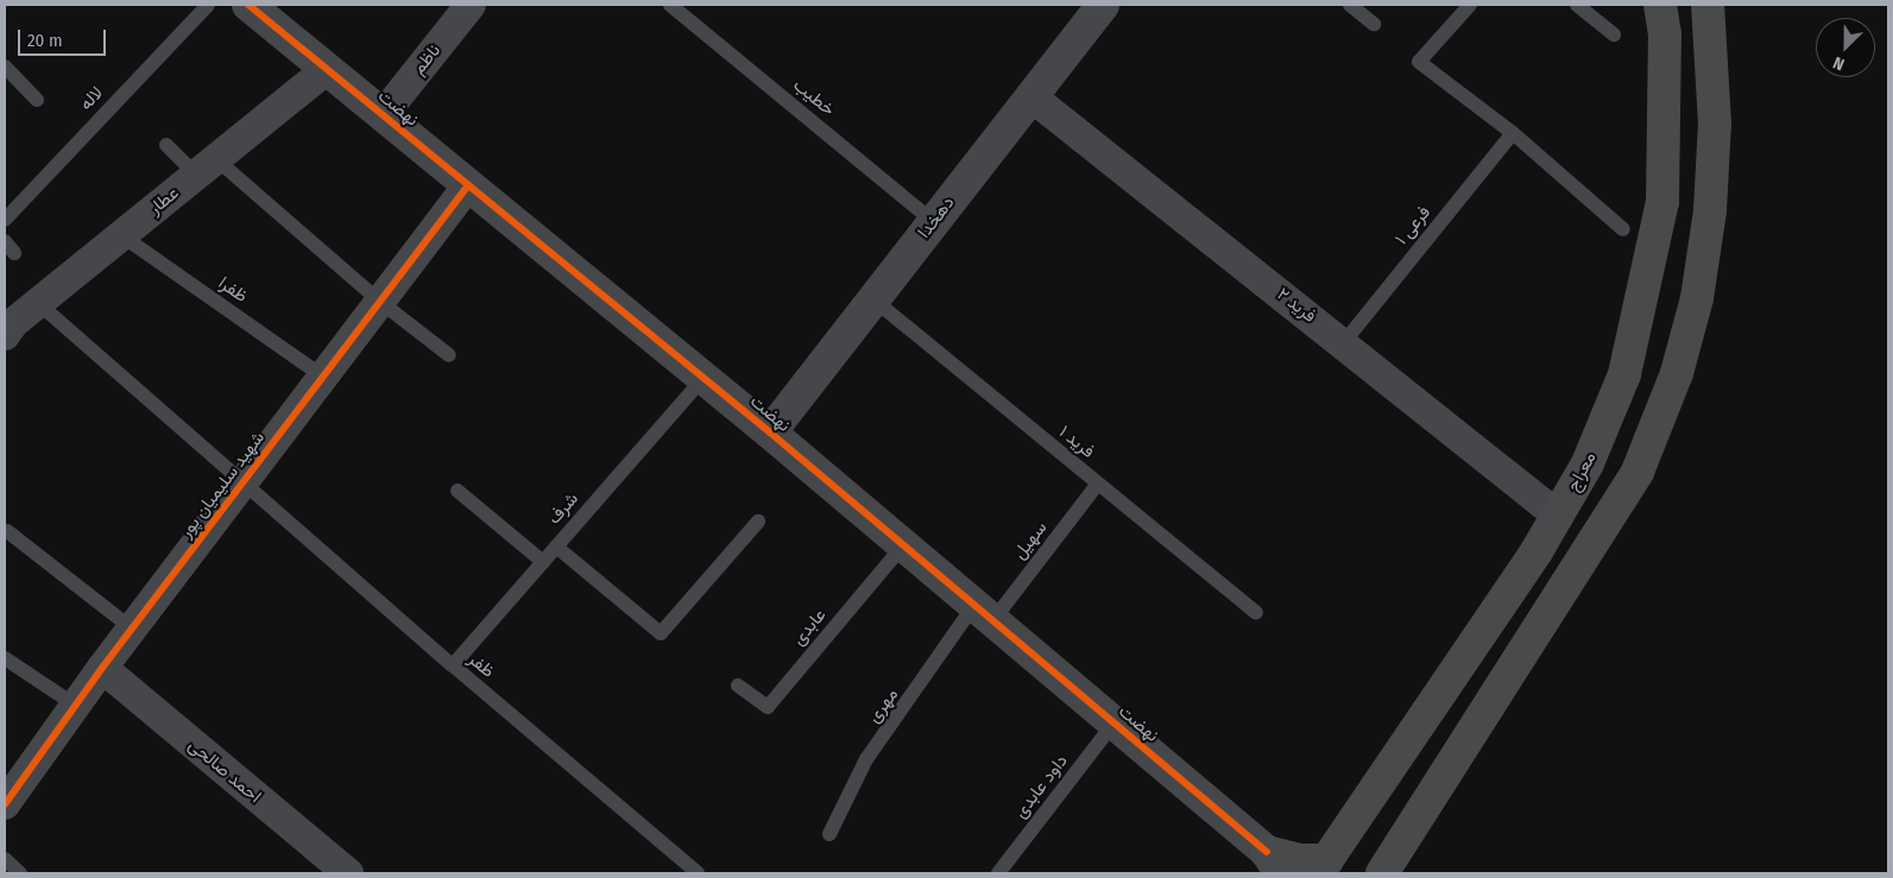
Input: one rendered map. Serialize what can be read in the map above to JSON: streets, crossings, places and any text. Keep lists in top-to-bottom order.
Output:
{
  "streets": {
    "main road": ["معراج"],
    "street": [
      "ناظم",
      "نهضت",
      "عطار",
      "دهخدا",
      "فرید ۲",
      "شهید سلیمیان پور",
      "احمد صالحی"
    ],
    "lane": [
      "خطیب",
      "لاله",
      "فرعی ۱",
      "ظفرا",
      "فرید ۱",
      "شرف",
      "سهیل",
      "عابدی",
      "ظفر",
      "مهری",
      "داود عابدی"
    ]
  },
  "crossings": [
    ["ناظم", "نهضت"],
    ["خطیب", "دهخدا"],
    ["نهضت", "عطار"],
    ["نهضت", "دهخدا"],
    ["نهضت", "شهید سلیمیان پور"],
    ["نهضت", "شرف"],
    ["نهضت", "سهیل"],
    ["نهضت", "عابدی"],
    ["نهضت", "مهری"],
    ["نهضت", "داود عابدی"],
    ["عطار", "ظفرا"],
    ["عطار", "ظفر"],
    ["دهخدا", "فرید ۲"],
    ["دهخدا", "فرید ۱"],
    ["فرعی ۱", "فرید ۲"],
    ["ظفرا", "شهید سلیمیان پور"],
    ["فرید ۲", "معراج"],
    ["فرید ۱", "سهیل"],
    ["شهید سلیمیان پور", "ظفر"],
    ["شهید سلیمیان پور", "احمد صالحی"],
    ["شرف", "ظفر"],
    ["سهیل", "مهری"]
  ],
  "scale_bar": "20 m",
  "north": "bottom left"
}
